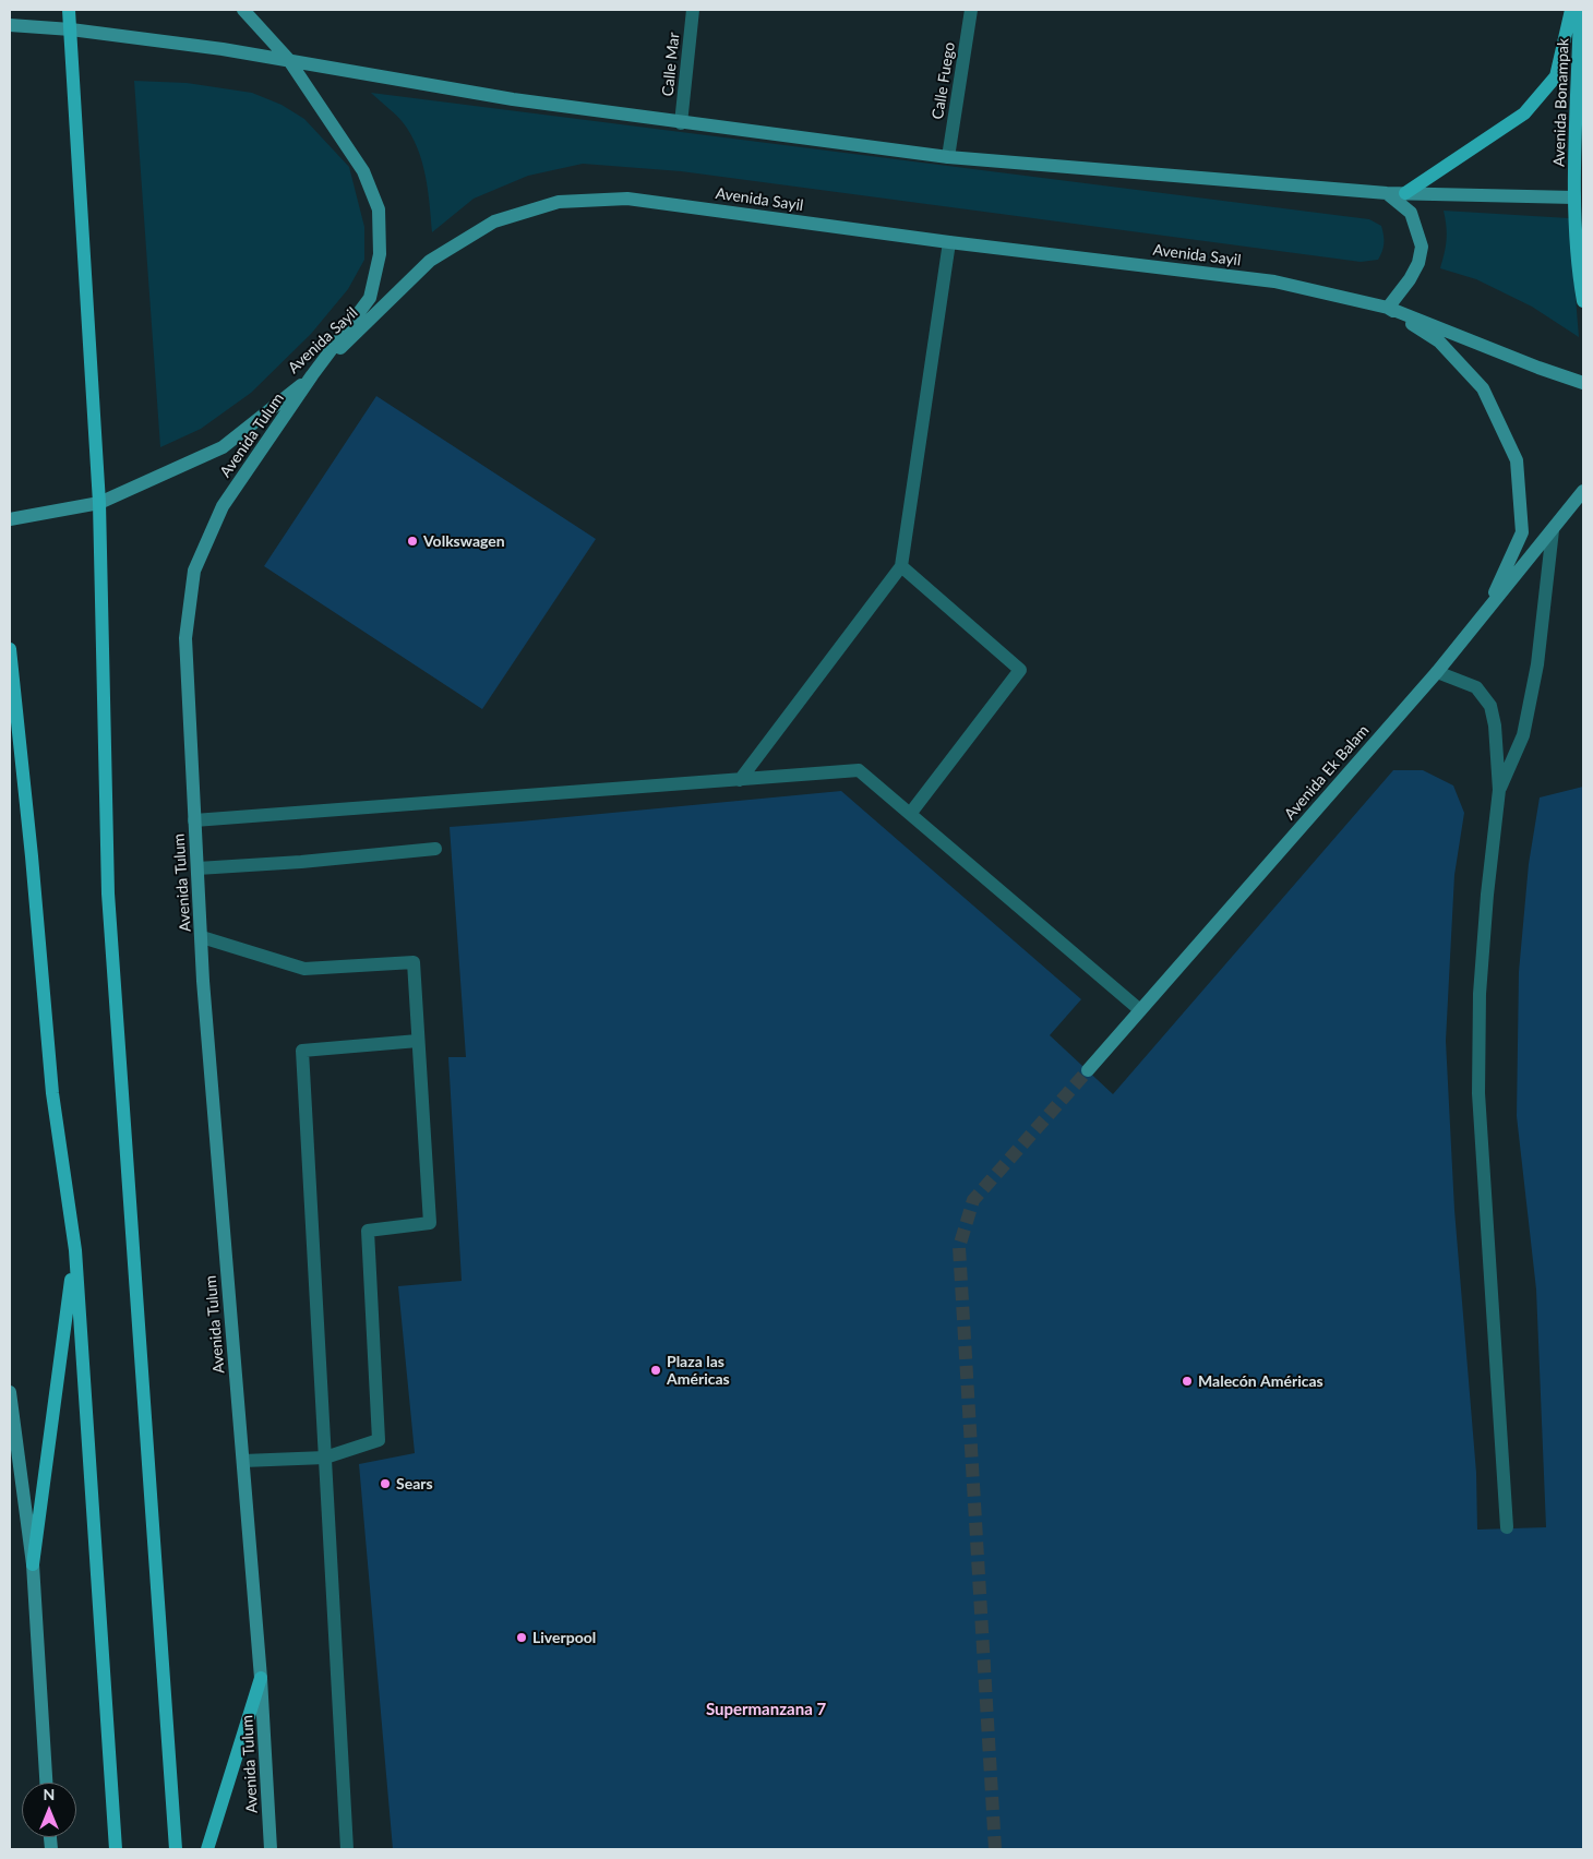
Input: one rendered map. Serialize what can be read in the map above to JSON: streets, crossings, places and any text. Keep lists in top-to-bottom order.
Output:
{
  "streets": {
    "main road": ["Avenida Bonampak"],
    "street": [
      "Calle Mar",
      "Calle Fuego",
      "Avenida Sayil",
      "Avenida Tulum",
      "Avenida Ek Balam"
    ]
  },
  "crossings": [
    ["Avenida Sayil", "Avenida Tulum"]
  ],
  "districts": ["Supermanzana 7"],
  "places": [
    "Volkswagen",
    "Plaza las Américas",
    "Malecón Américas",
    "Sears",
    "Liverpool"
  ],
  "north": "top"
}
